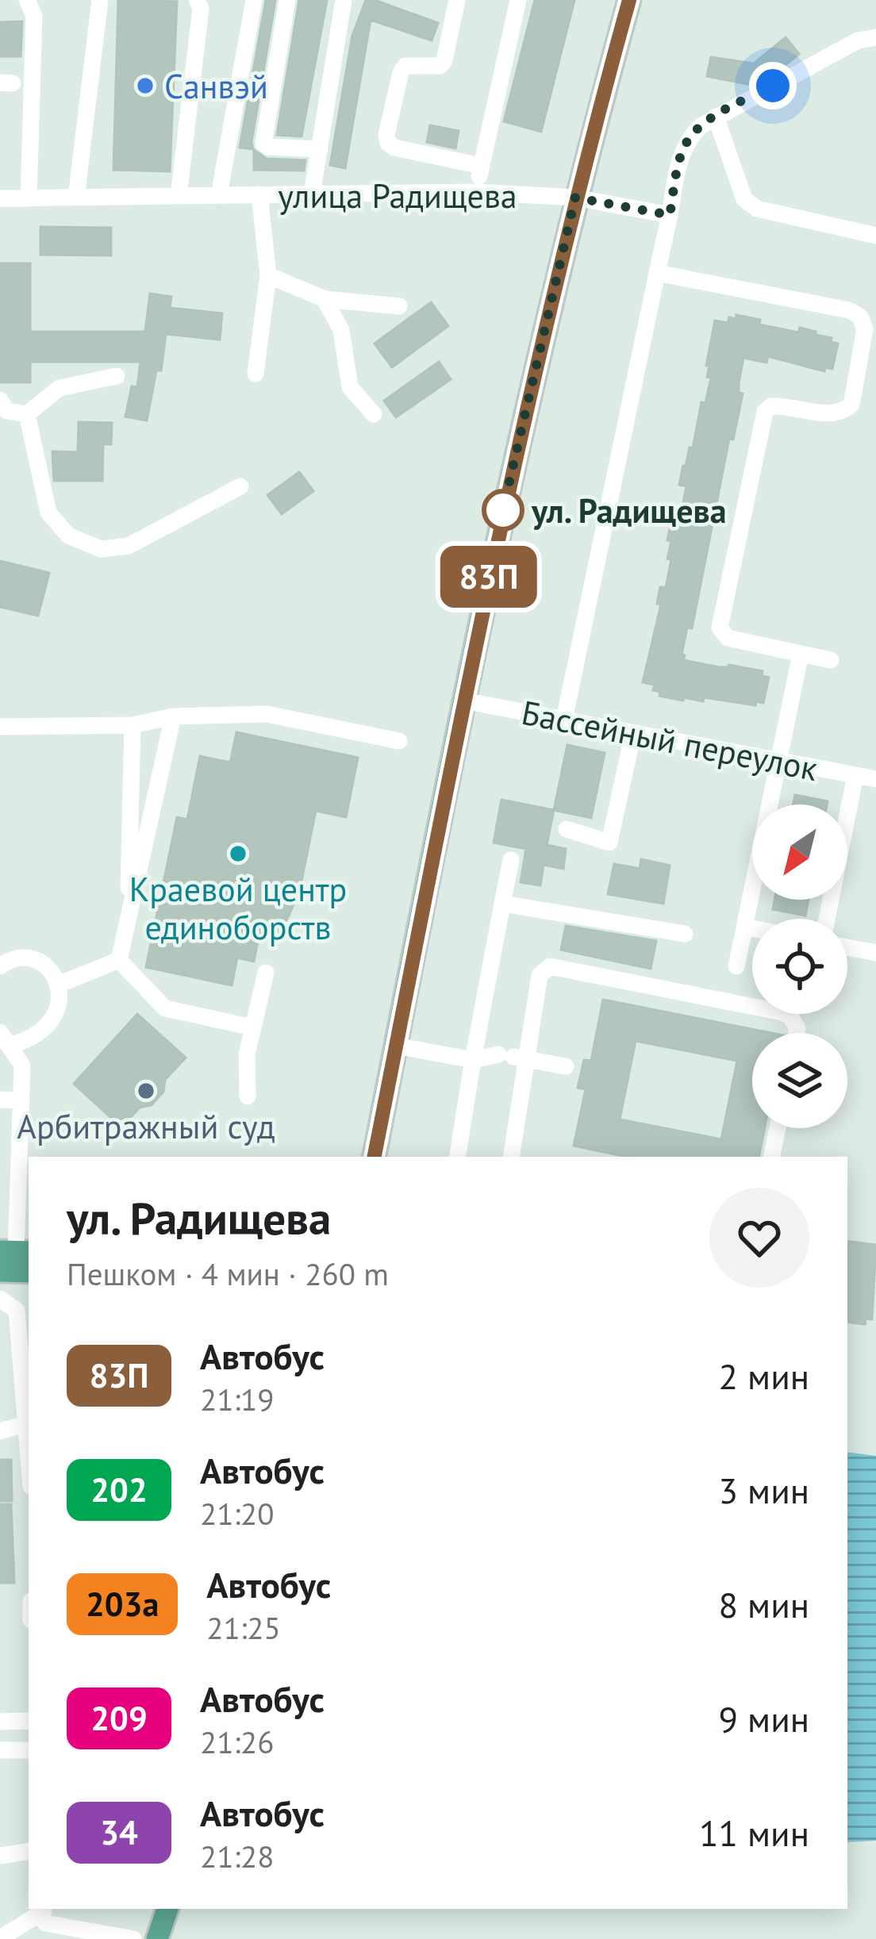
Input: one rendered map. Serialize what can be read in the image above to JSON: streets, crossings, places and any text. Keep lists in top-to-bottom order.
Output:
{
  "streets": {
    "street": ["улица Радищева", "Бассейный переулок"]
  },
  "places": [
    "Санвэй",
    "ул. Радищева",
    "Краевой центр единоборств",
    "Арбитражный суд"
  ],
  "lines": ["bus line 83П"],
  "north": "bottom left",
  "page": {
    "on_map": "83П",
    "heading": ["ул. Радищева", "Пешком · 4 мин · 260 m"],
    "list": [
      {
        "mark": "83П",
        "name": "Автобус",
        "note": "21:19",
        "value": "2 мин"
      },
      {
        "mark": "202",
        "name": "Автобус",
        "note": "21:20",
        "value": "3 мин"
      },
      {
        "mark": "203а",
        "name": "Автобус",
        "note": "21:25",
        "value": "8 мин"
      },
      {
        "mark": "209",
        "name": "Автобус",
        "note": "21:26",
        "value": "9 мин"
      },
      {
        "mark": "34",
        "name": "Автобус",
        "note": "21:28",
        "value": "11 мин"
      }
    ]
  }
}
